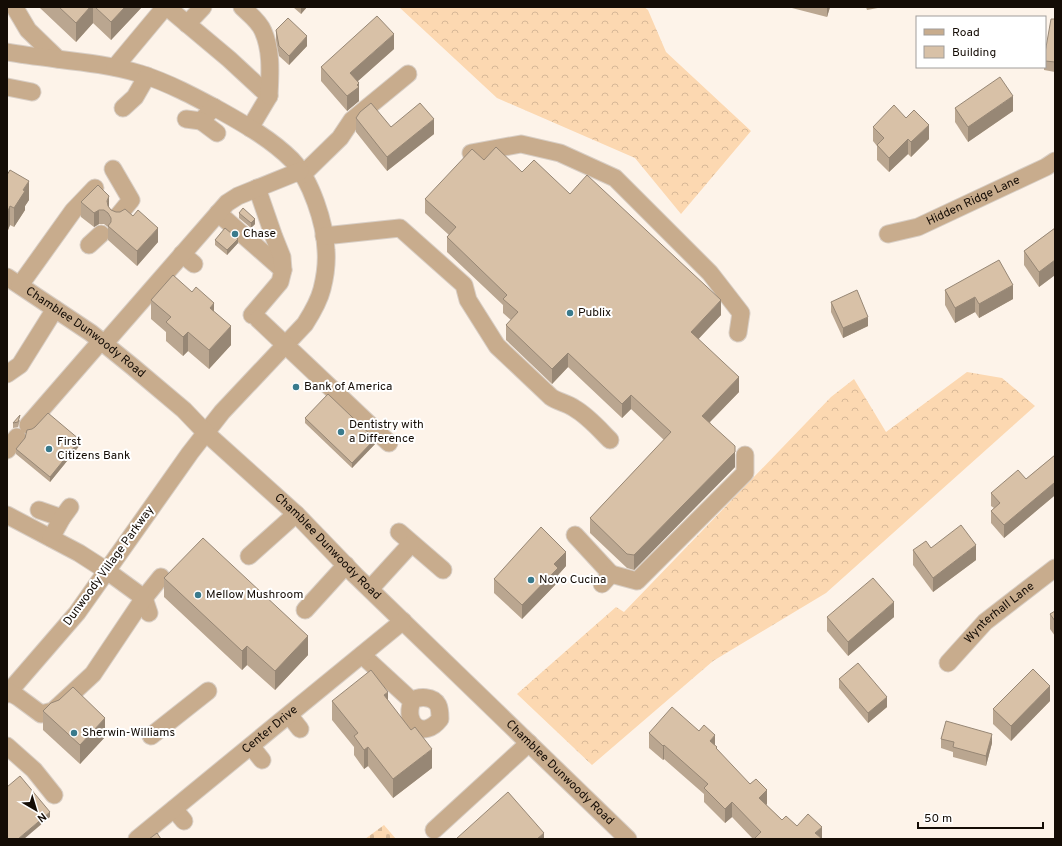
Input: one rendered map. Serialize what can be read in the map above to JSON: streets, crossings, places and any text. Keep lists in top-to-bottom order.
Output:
{
  "streets": {
    "street": [
      "Hidden Ridge Lane",
      "Chamblee Dunwoody Road",
      "Dunwoody Village Parkway",
      "Wynterhall Lane",
      "Center Drive"
    ]
  },
  "crossings": [
    ["Chamblee Dunwoody Road", "Dunwoody Village Parkway"],
    ["Chamblee Dunwoody Road", "Center Drive"]
  ],
  "places": [
    "Chase",
    "Publix",
    "Bank of America",
    "Dentistry with a Difference",
    "First Citizens Bank",
    "Novo Cucina",
    "Mellow Mushroom",
    "Sherwin-Williams"
  ],
  "legend": ["Road", "Building"],
  "scale_bar": "50 m",
  "north": "bottom right"
}
